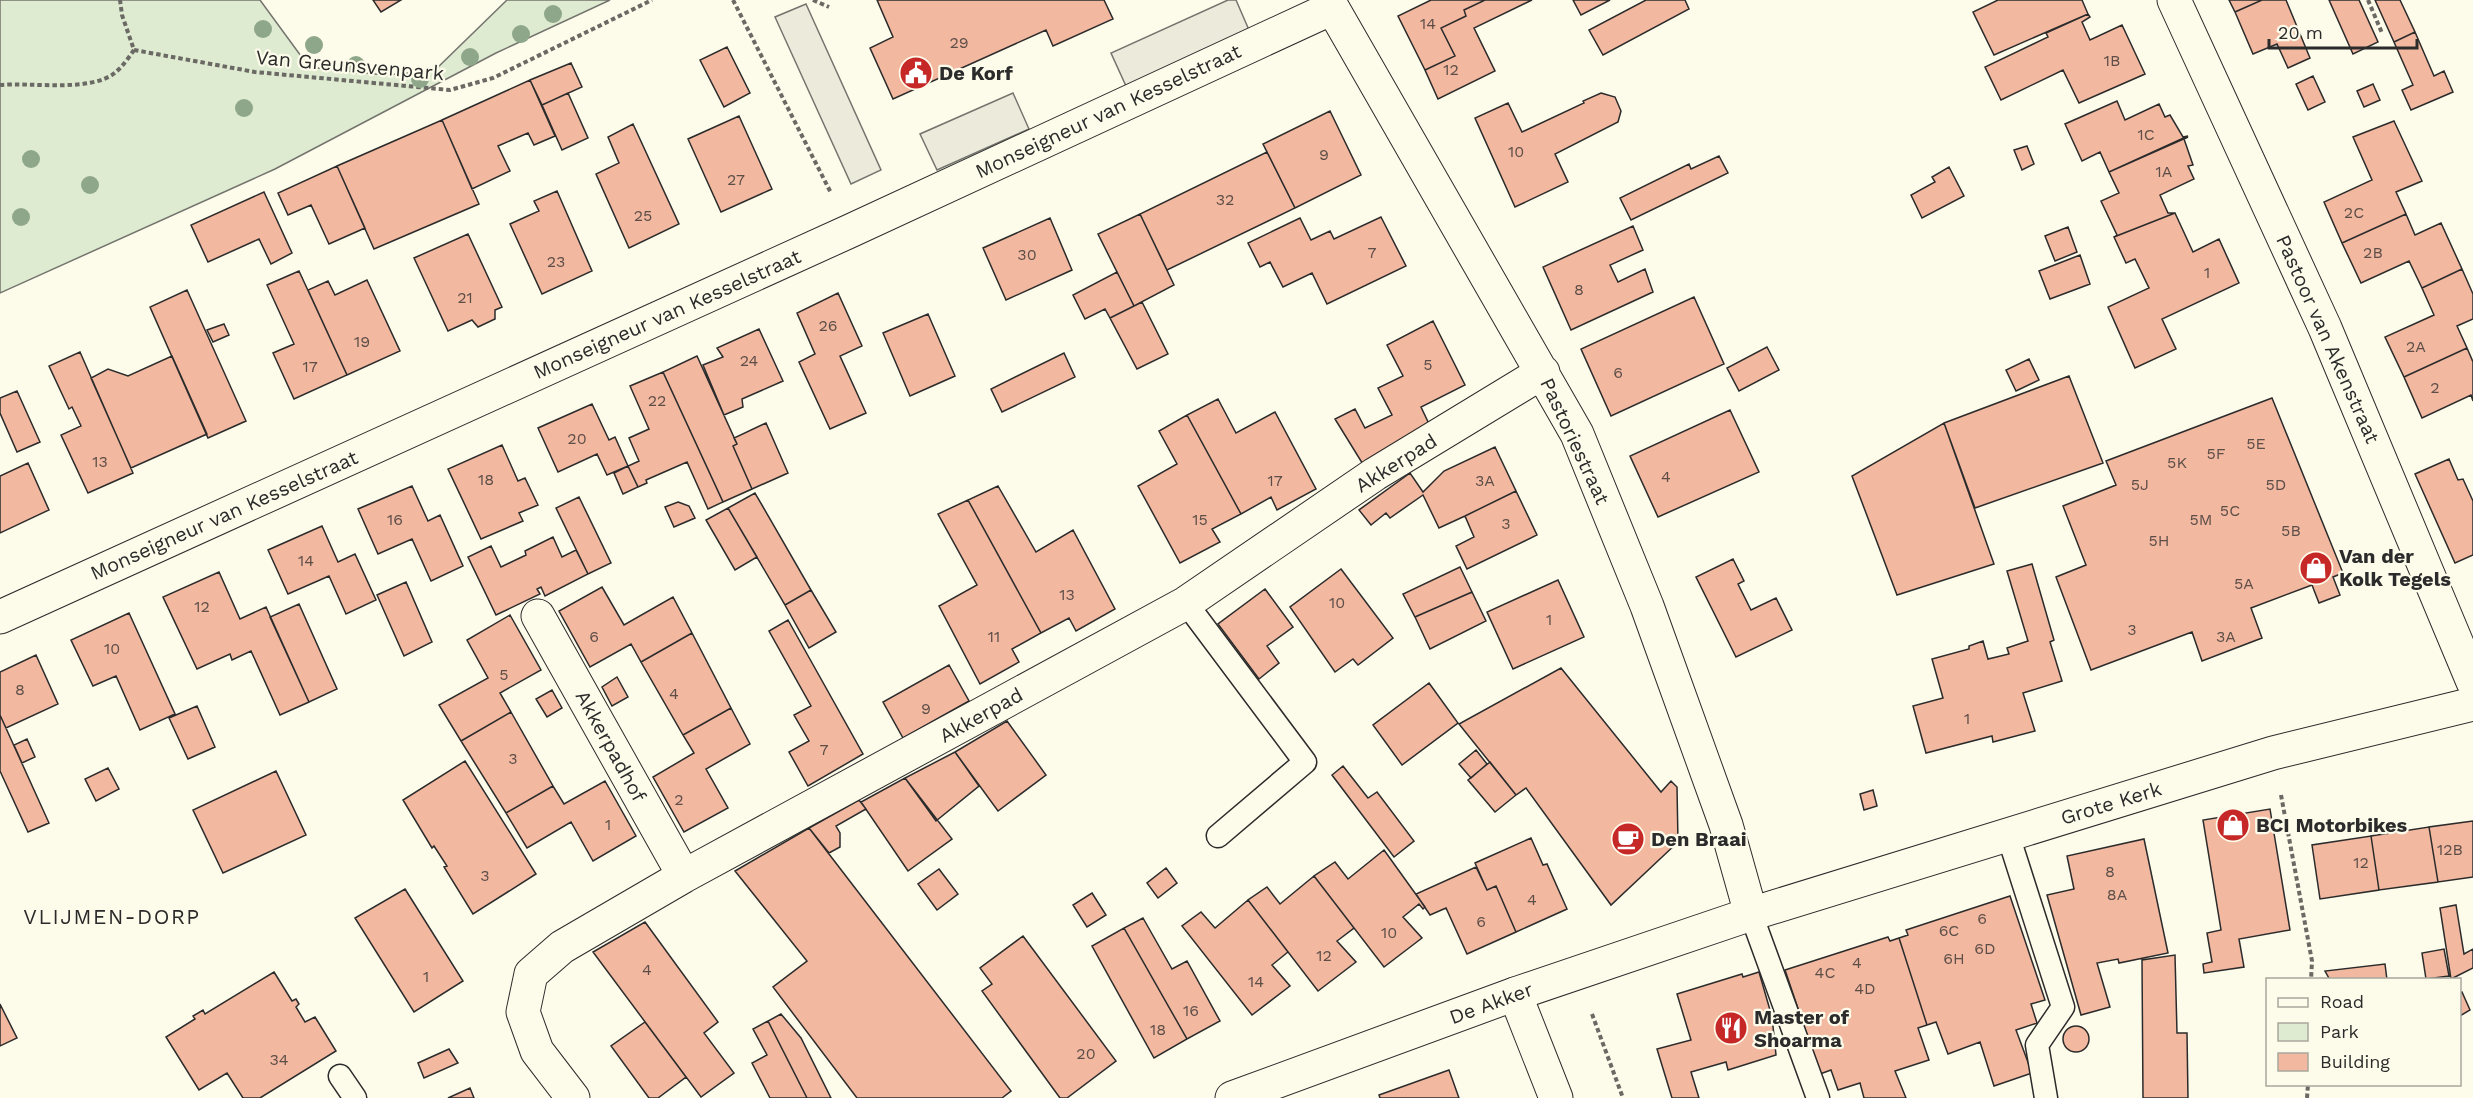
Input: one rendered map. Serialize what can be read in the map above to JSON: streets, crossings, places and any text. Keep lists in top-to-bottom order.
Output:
{
  "streets": {
    "street": [
      "Monseigneur van Kesselstraat",
      "Pastoor van Akenstraat",
      "Pastoriestraat",
      "Akkerpad",
      "Akkerpadhof",
      "Grote Kerk",
      "De Akker"
    ],
    "path": ["Van Greunsvenpark"]
  },
  "crossings": [
    ["Monseigneur van Kesselstraat", "Pastoriestraat"],
    ["Pastoriestraat", "Akkerpad"],
    ["Pastoriestraat", "Grote Kerk"],
    ["Pastoriestraat", "De Akker"],
    ["Akkerpad", "Akkerpadhof"],
    ["Grote Kerk", "De Akker"]
  ],
  "districts": ["VLIJMEN-DORP"],
  "places": {
    "public building": ["De Korf"],
    "shop": ["Van der Kolk Tegels", "BCI Motorbikes"],
    "cafe": ["Den Braai"],
    "restaurant": ["Master of Shoarma"]
  },
  "house_numbers": [
    "14",
    "29",
    "1B",
    "12",
    "1C",
    "10",
    "9",
    "1A",
    "27",
    "32",
    "2C",
    "25",
    "7",
    "2B",
    "30",
    "23",
    "1",
    "8",
    "21",
    "26",
    "19",
    "2A",
    "24",
    "5",
    "17",
    "6",
    "2",
    "22",
    "20",
    "5E",
    "5F",
    "13",
    "5K",
    "4",
    "18",
    "17",
    "3A",
    "5J",
    "5D",
    "5C",
    "16",
    "15",
    "5M",
    "3",
    "5B",
    "5H",
    "14",
    "5A",
    "13",
    "10",
    "12",
    "1",
    "3",
    "6",
    "11",
    "3A",
    "10",
    "5",
    "8",
    "4",
    "9",
    "1",
    "7",
    "3",
    "2",
    "1",
    "12B",
    "12",
    "8",
    "3",
    "8A",
    "4",
    "6",
    "6",
    "6C",
    "10",
    "6D",
    "12",
    "6H",
    "4",
    "4",
    "4C",
    "1",
    "14",
    "4D",
    "16",
    "18",
    "20",
    "34"
  ],
  "legend": ["Road", "Park", "Building"],
  "scale_bar": "20 m"
}
